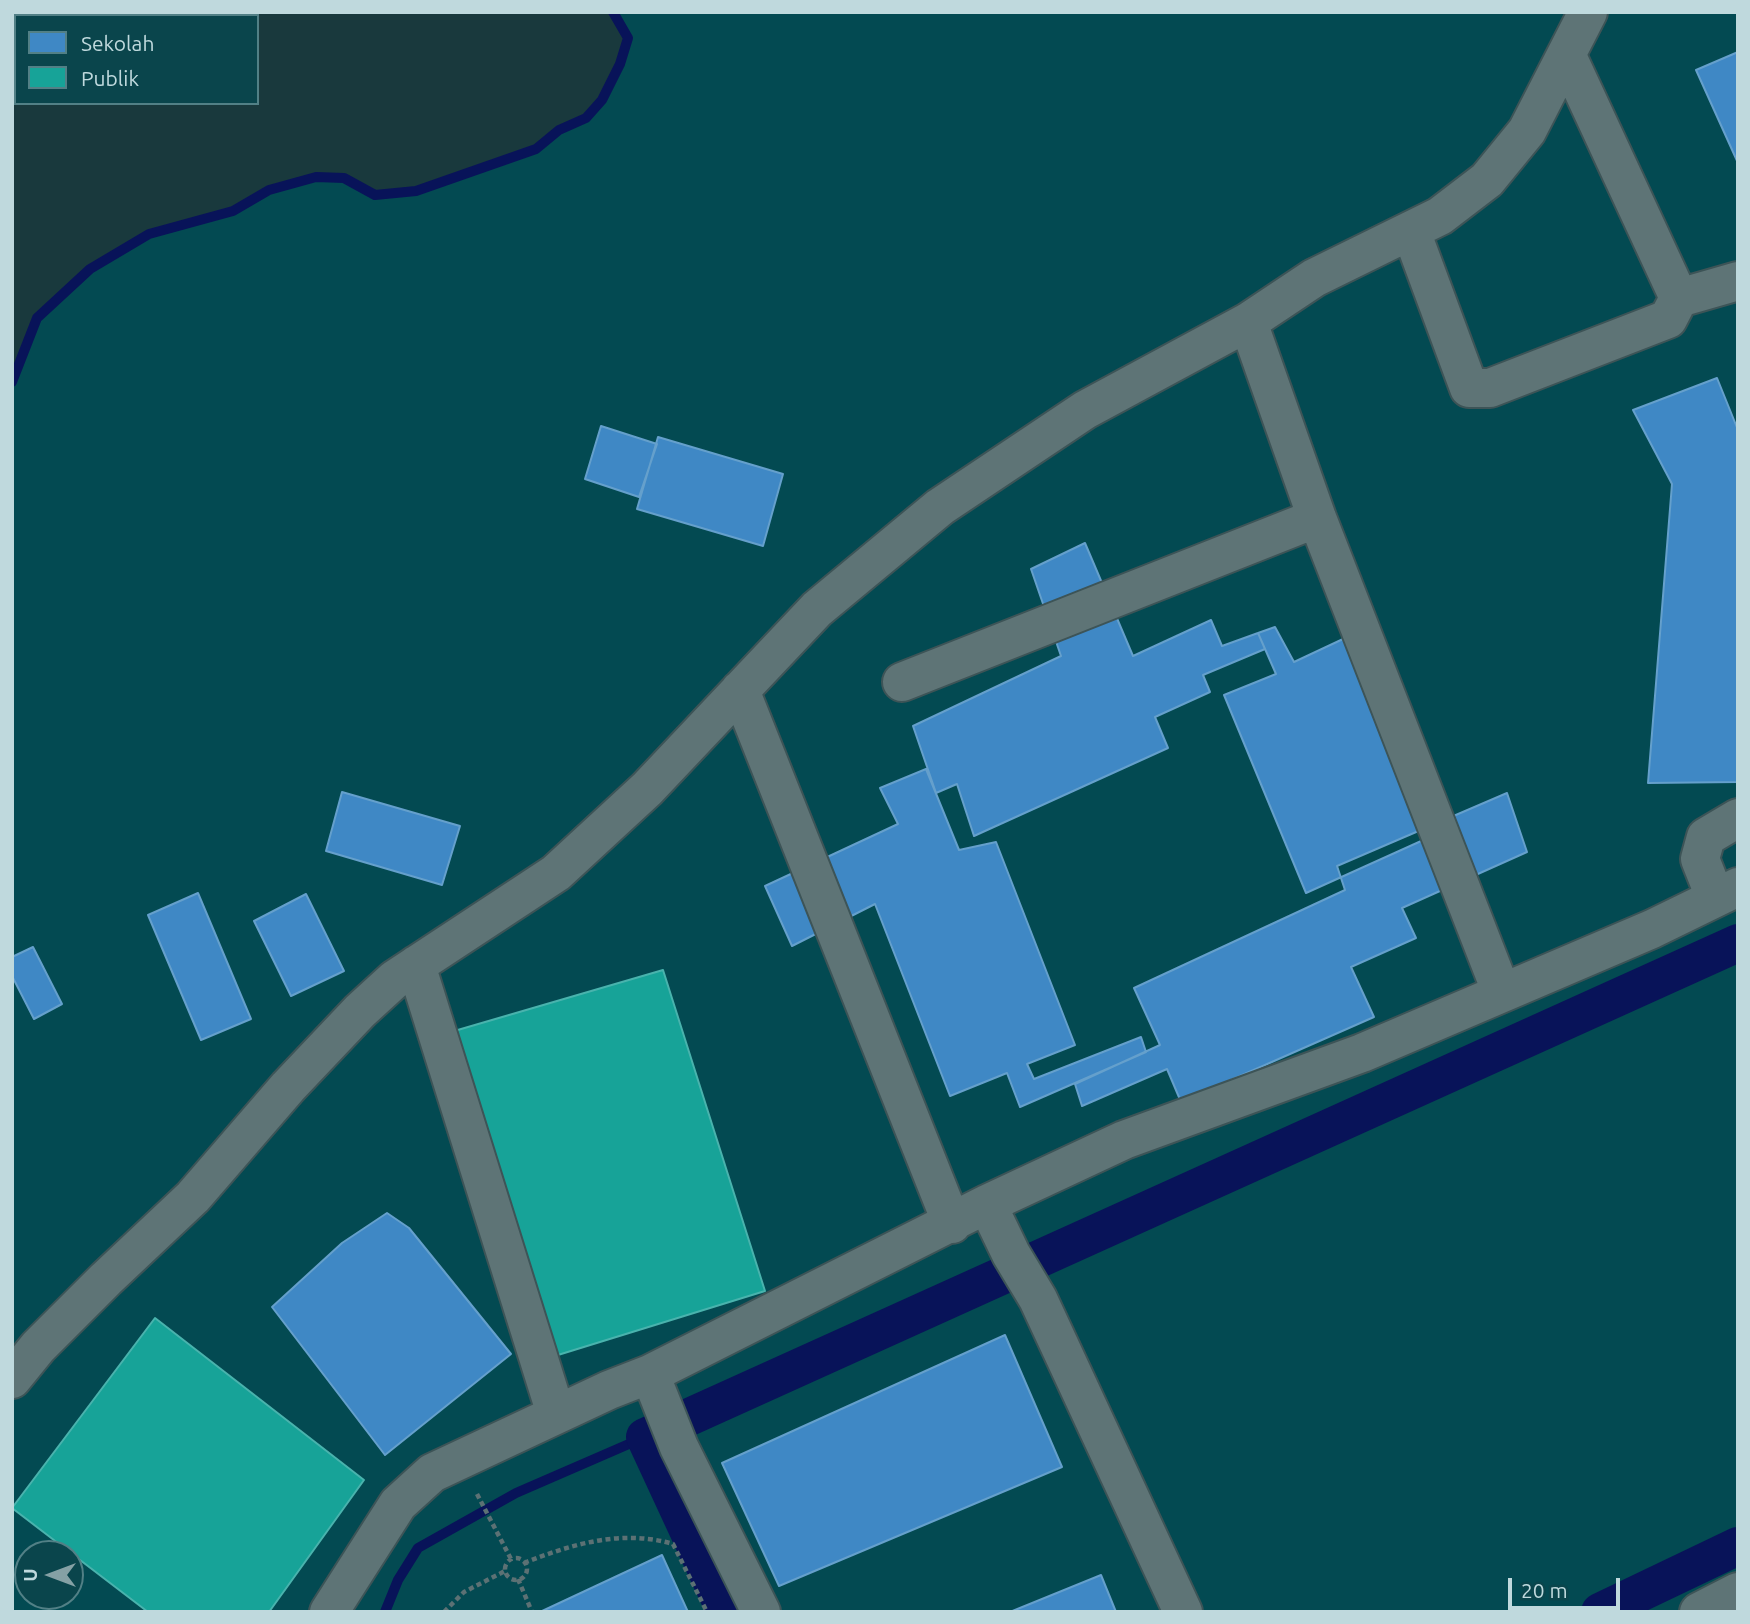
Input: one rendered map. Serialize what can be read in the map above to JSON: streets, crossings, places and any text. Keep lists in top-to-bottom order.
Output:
{
  "legend": ["Sekolah", "Publik"],
  "scale_bar": "20 m",
  "north": "left"
}
